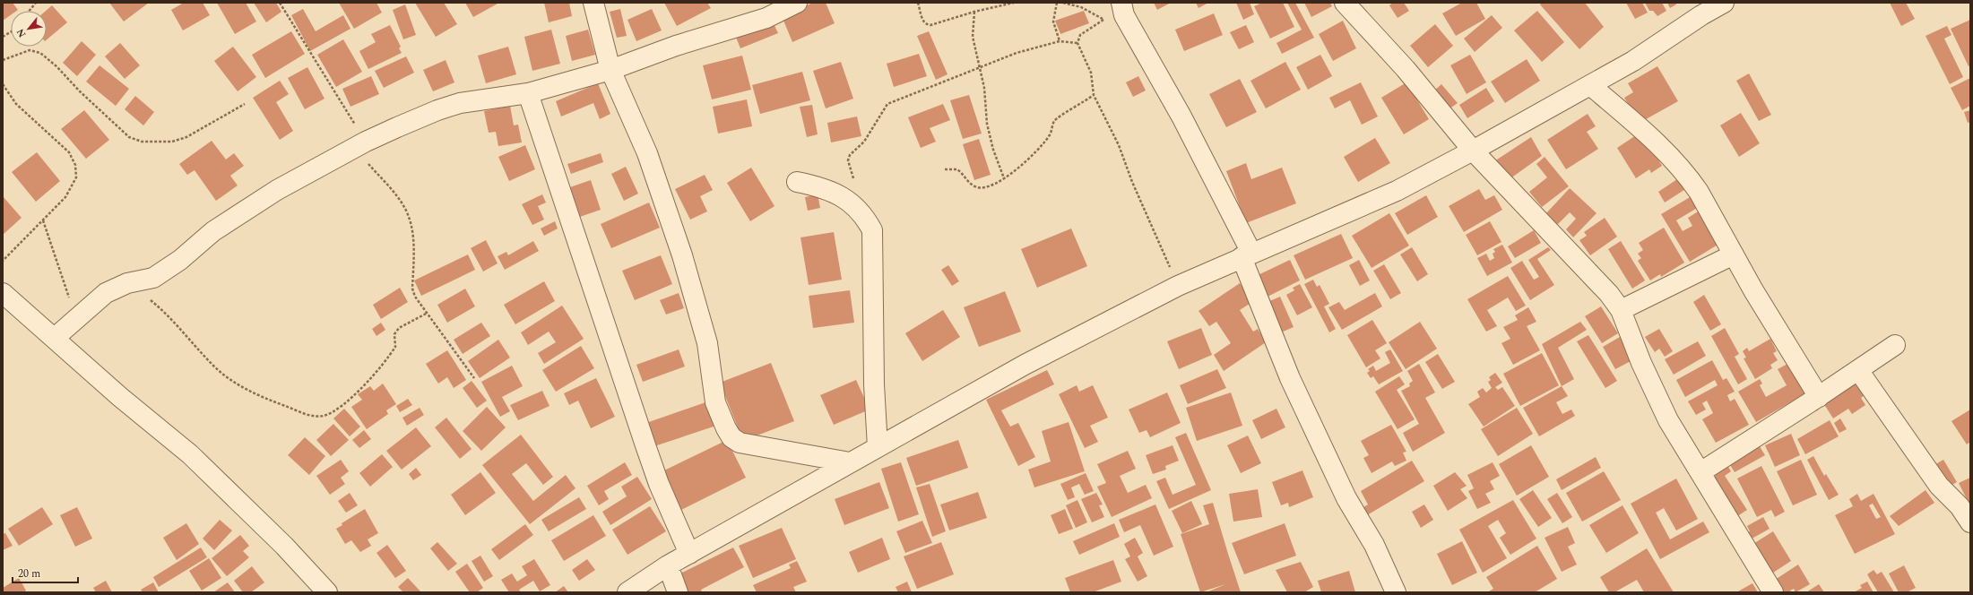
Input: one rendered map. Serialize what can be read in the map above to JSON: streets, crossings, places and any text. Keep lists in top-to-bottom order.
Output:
{
  "scale_bar": "20 m",
  "north": "bottom left"
}
